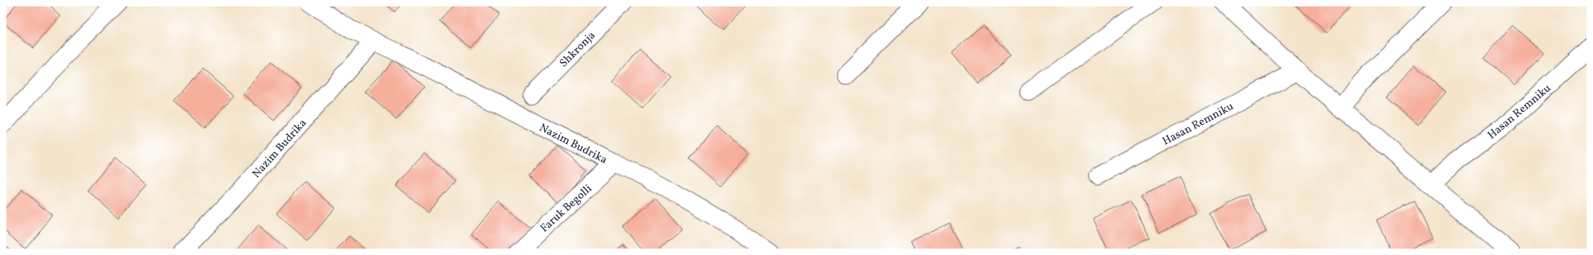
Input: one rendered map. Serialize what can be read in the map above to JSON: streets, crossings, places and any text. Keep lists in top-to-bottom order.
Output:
{
  "streets": {
    "street": [
      "Shkronja",
      "Hasan Remniku",
      "Nazim Budrika",
      "Faruk Begolli"
    ]
  },
  "crossings": [
    ["Nazim Budrika", "Faruk Begolli"]
  ]
}
